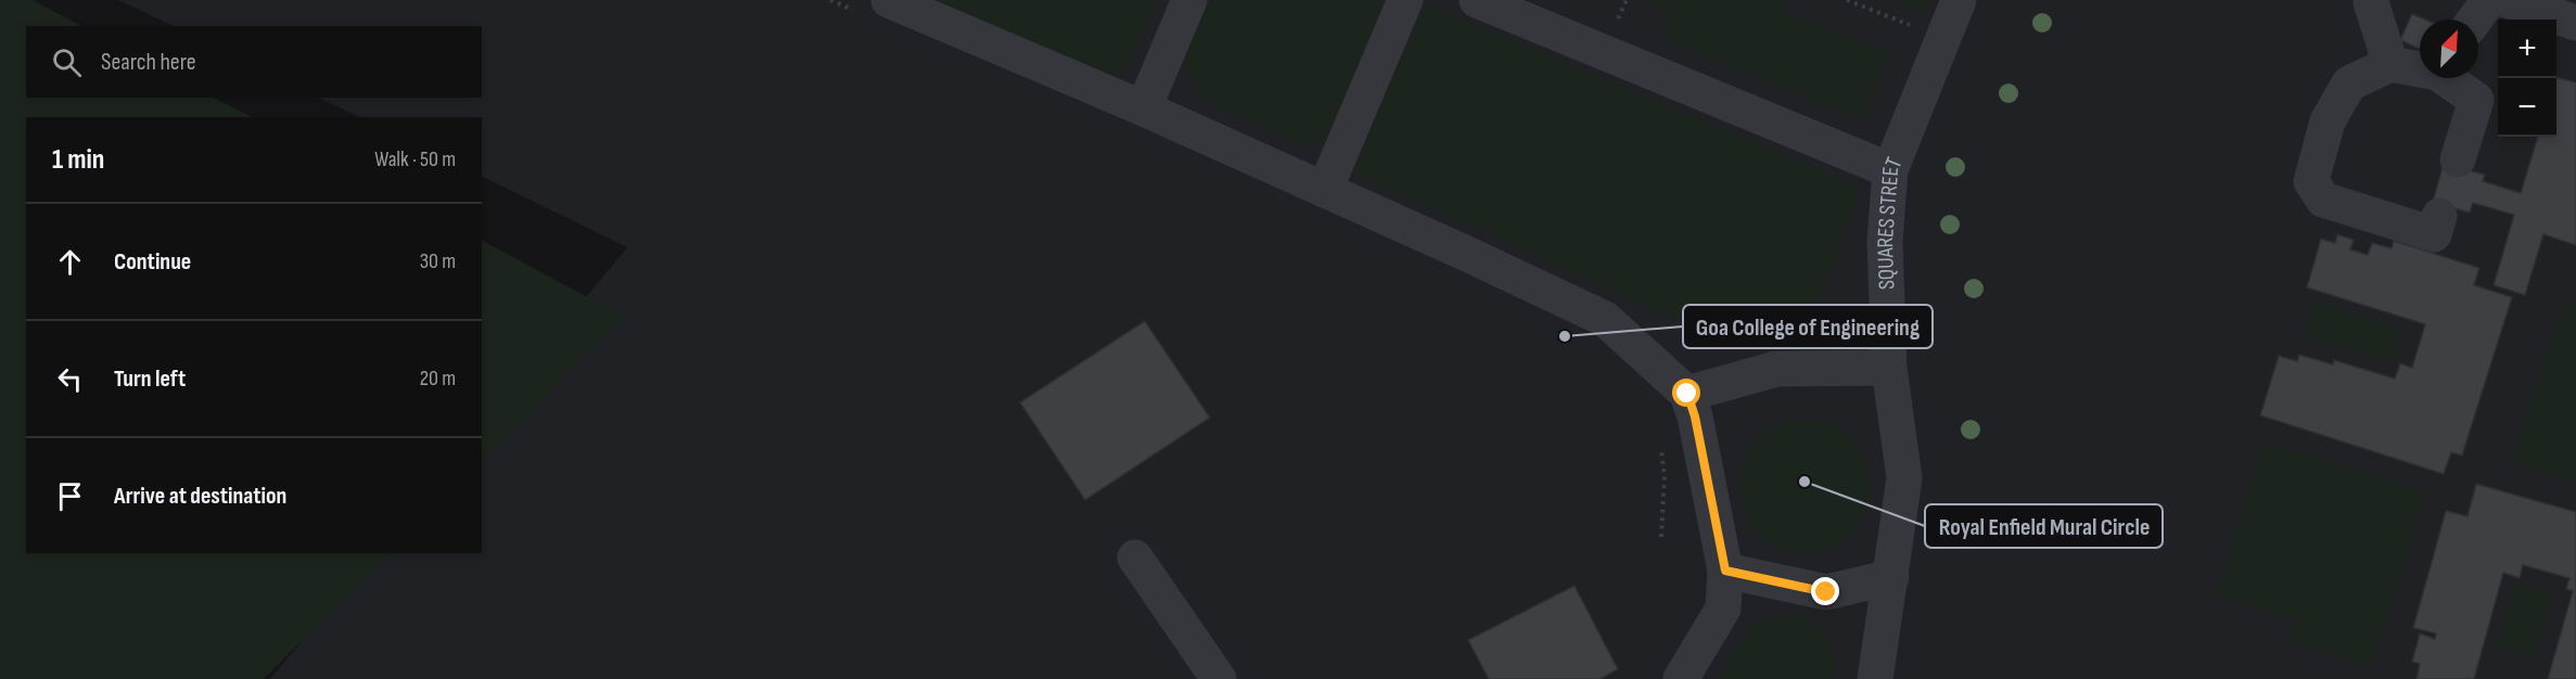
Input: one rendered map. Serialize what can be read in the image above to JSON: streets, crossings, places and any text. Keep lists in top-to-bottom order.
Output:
{
  "streets": {
    "lane": ["SQUARES STREET"]
  },
  "places": ["Goa College of Engineering", "Royal Enfield Mural Circle"],
  "north": "top right",
  "page": {
    "map_buttons": ["+", "−"],
    "search": "Search here",
    "heading": ["1 min", "Walk · 50 m"],
    "list": [
      ["Continue", "30 m"],
      ["Turn left", "20 m"],
      "Arrive at destination"
    ]
  }
}
